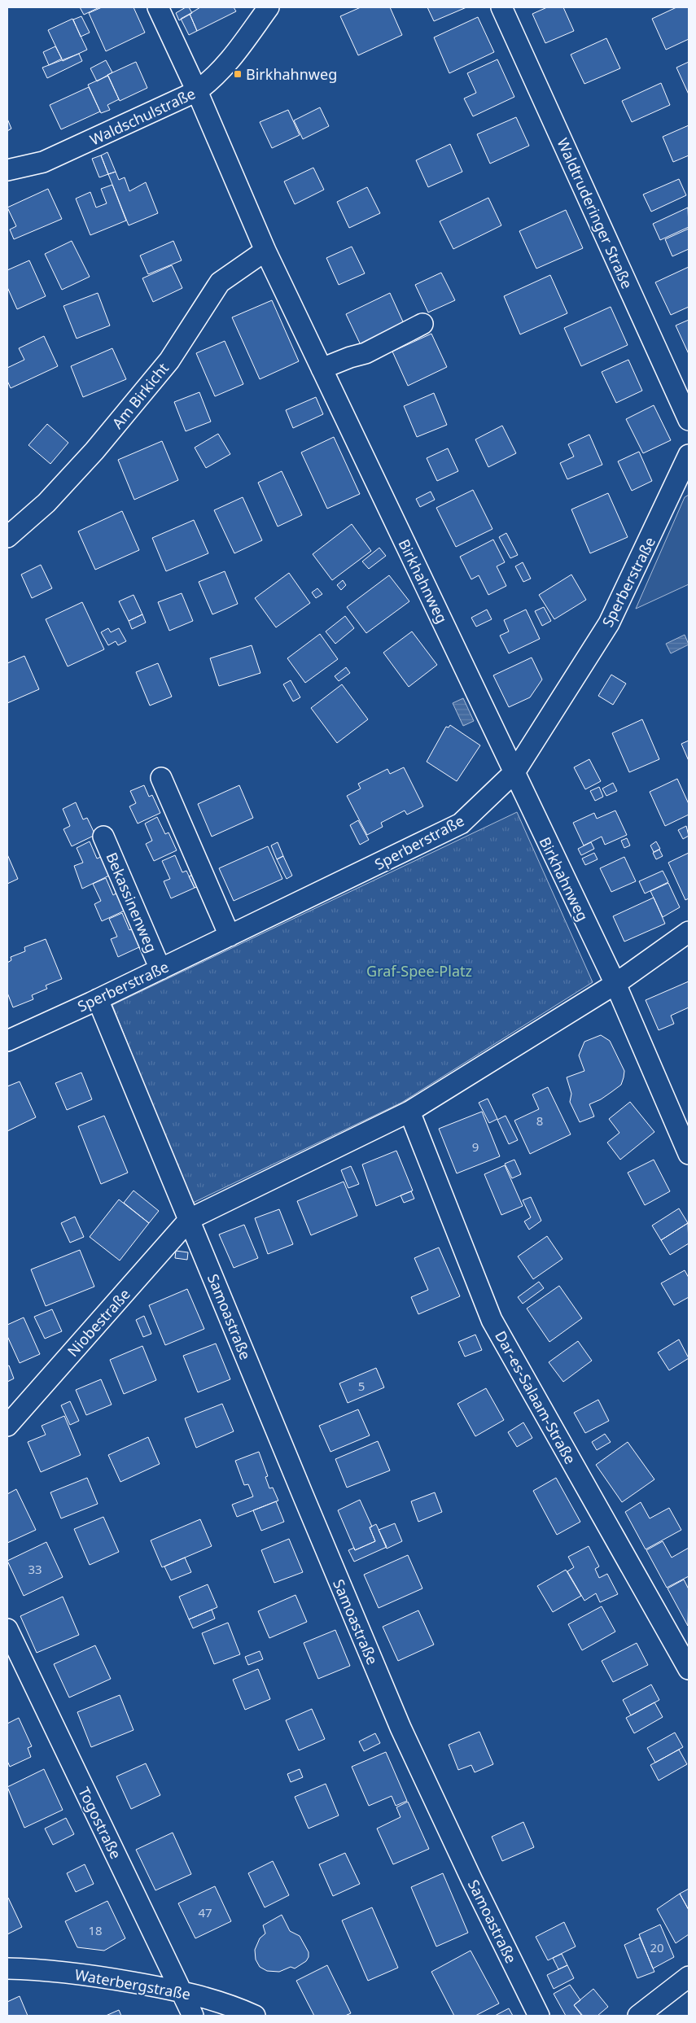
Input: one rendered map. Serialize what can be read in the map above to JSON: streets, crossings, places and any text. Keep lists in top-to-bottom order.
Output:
{
  "streets": {
    "street": [
      "Waldschulstraße",
      "Waldtruderinger Straße",
      "Am Birkicht",
      "Birkhahnweg",
      "Sperberstraße",
      "Bekassinenweg",
      "Samoastraße",
      "Niobestraße",
      "Dar-es-Salaam-Straße",
      "Togostraße",
      "Waterbergstraße"
    ]
  },
  "crossings": [
    ["Waldschulstraße", "Birkhahnweg"],
    ["Am Birkicht", "Birkhahnweg"],
    ["Birkhahnweg", "Sperberstraße"],
    ["Sperberstraße", "Bekassinenweg"],
    ["Samoastraße", "Niobestraße"],
    ["Togostraße", "Waterbergstraße"]
  ],
  "parks": ["Graf-Spee-Platz"],
  "places": {
    "transit": ["Birkhahnweg"]
  },
  "house_numbers": [
    "8",
    "9",
    "5",
    "33",
    "47",
    "18",
    "20"
  ]
}
